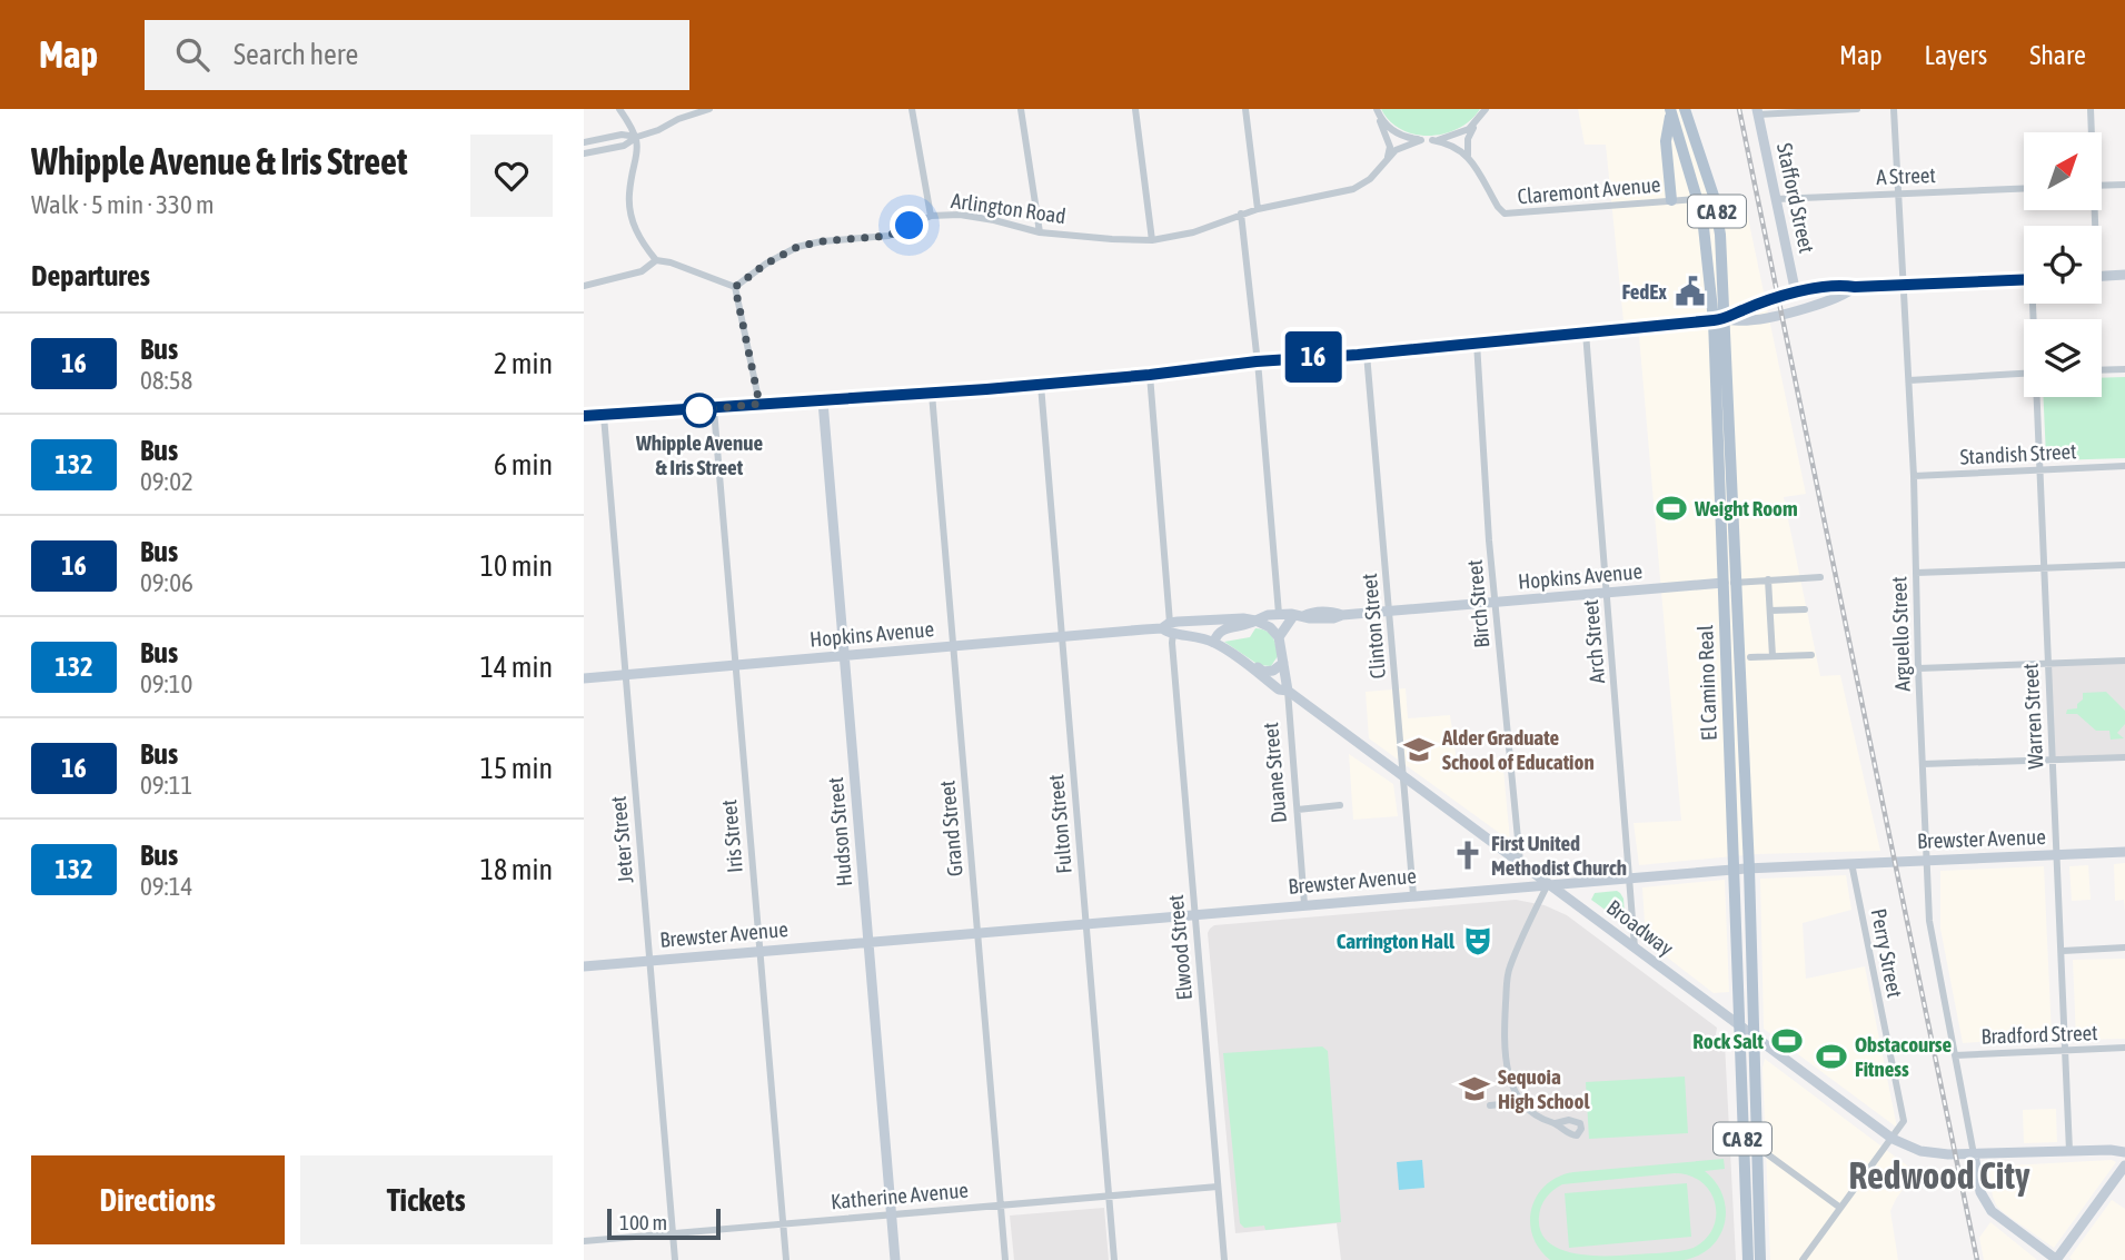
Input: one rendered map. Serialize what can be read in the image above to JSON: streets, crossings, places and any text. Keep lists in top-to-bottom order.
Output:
{
  "streets": {
    "main road": ["CA 82", "El Camino Real"],
    "street": [
      "A Street",
      "Claremont Avenue",
      "Stafford Street",
      "Arlington Road",
      "Standish Street",
      "Hopkins Avenue",
      "Birch Street",
      "Clinton Street",
      "Arguello Street",
      "Arch Street",
      "Warren Street",
      "Duane Street",
      "Fulton Street",
      "Grand Street",
      "Hudson Street",
      "Iris Street",
      "Brewster Avenue",
      "Jeter Street",
      "Broadway",
      "Elwood Street",
      "Perry Street",
      "Bradford Street",
      "Katherine Avenue"
    ]
  },
  "crossings": [
    ["A Street", "Stafford Street"],
    ["A Street", "Arguello Street"],
    ["Claremont Avenue", "El Camino Real"],
    ["Standish Street", "Arguello Street"],
    ["Standish Street", "Warren Street"],
    ["Hopkins Avenue", "Birch Street"],
    ["Hopkins Avenue", "Clinton Street"],
    ["Hopkins Avenue", "Arch Street"],
    ["Hopkins Avenue", "El Camino Real"],
    ["Hopkins Avenue", "Fulton Street"],
    ["Hopkins Avenue", "Grand Street"],
    ["Hopkins Avenue", "Hudson Street"],
    ["Hopkins Avenue", "Iris Street"],
    ["Hopkins Avenue", "Jeter Street"],
    ["Hopkins Avenue", "Broadway"],
    ["Hopkins Avenue", "Elwood Street"],
    ["Birch Street", "Broadway"],
    ["Clinton Street", "Brewster Avenue"],
    ["Clinton Street", "Broadway"],
    ["Arguello Street", "Brewster Avenue"],
    ["Arguello Street", "Broadway"],
    ["Arguello Street", "Bradford Street"],
    ["Arch Street", "Brewster Avenue"],
    ["Arch Street", "Broadway"],
    ["El Camino Real", "Brewster Avenue"],
    ["El Camino Real", "Broadway"],
    ["Warren Street", "Brewster Avenue"],
    ["Warren Street", "Broadway"],
    ["Warren Street", "Bradford Street"],
    ["Duane Street", "Brewster Avenue"],
    ["Duane Street", "Broadway"],
    ["Fulton Street", "Brewster Avenue"],
    ["Fulton Street", "Katherine Avenue"],
    ["Grand Street", "Brewster Avenue"],
    ["Grand Street", "Katherine Avenue"],
    ["Hudson Street", "Brewster Avenue"],
    ["Hudson Street", "Katherine Avenue"],
    ["Iris Street", "Brewster Avenue"],
    ["Iris Street", "Katherine Avenue"],
    ["Brewster Avenue", "Jeter Street"],
    ["Brewster Avenue", "Broadway"],
    ["Brewster Avenue", "Elwood Street"],
    ["Brewster Avenue", "Perry Street"],
    ["Jeter Street", "Katherine Avenue"],
    ["Broadway", "Elwood Street"],
    ["Broadway", "Perry Street"],
    ["Elwood Street", "Katherine Avenue"]
  ],
  "districts": ["Redwood City"],
  "places": {
    "public building": ["FedEx"],
    "other": ["Whipple Avenue & Iris Street"],
    "sports": ["Weight Room", "Rock Salt", "Obstacourse Fitness"],
    "school or university": ["Alder Graduate School of Education", "Sequoia High School"],
    "church": ["First United Methodist Church"],
    "theatre": ["Carrington Hall"]
  },
  "lines": ["bus line 16"],
  "scale_bar": "100 m",
  "north": "top right",
  "page": {
    "header": "Map",
    "search": "Search here",
    "nav": ["Map", "Layers", "Share"],
    "heading": [
      ["Whipple Avenue & Iris Street", "Walk · 5 min · 330 m"],
      "Departures"
    ],
    "on_map": "16",
    "list": [
      {
        "mark": "16",
        "name": "Bus",
        "note": "08:58",
        "value": "2 min"
      },
      {
        "mark": "132",
        "name": "Bus",
        "note": "09:02",
        "value": "6 min"
      },
      {
        "mark": "16",
        "name": "Bus",
        "note": "09:06",
        "value": "10 min"
      },
      {
        "mark": "132",
        "name": "Bus",
        "note": "09:10",
        "value": "14 min"
      },
      {
        "mark": "16",
        "name": "Bus",
        "note": "09:11",
        "value": "15 min"
      },
      {
        "mark": "132",
        "name": "Bus",
        "note": "09:14",
        "value": "18 min"
      }
    ],
    "buttons": ["Directions", "Tickets"],
    "scale": "100 m"
  }
}
